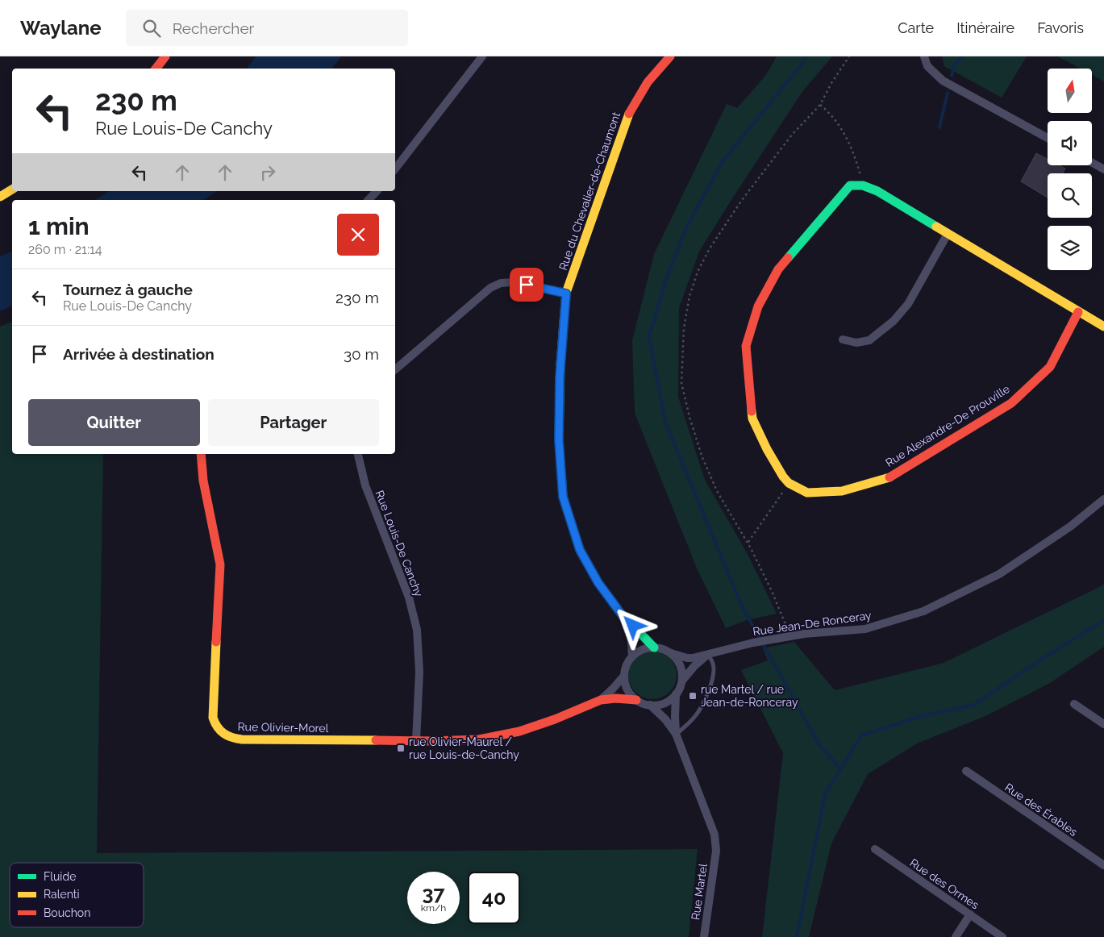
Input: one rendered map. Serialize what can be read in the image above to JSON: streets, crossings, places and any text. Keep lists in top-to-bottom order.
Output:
{
  "streets": {
    "street": [
      "Rue du Chevalier-de-Chaumont",
      "Rue Alexandre-De Prouville",
      "Rue Louis-De Canchy",
      "Rue Jean-De Ronceray",
      "Rue Olivier-Morel",
      "Rue des Érables",
      "Rue des Ormes",
      "Rue Martel"
    ]
  },
  "crossings": [
    ["Rue du Chevalier-de-Chaumont", "Rue Jean-De Ronceray"],
    ["Rue du Chevalier-de-Chaumont", "Rue Olivier-Morel"],
    ["Rue Louis-De Canchy", "Rue Olivier-Morel"],
    ["Rue Jean-De Ronceray", "Rue Olivier-Morel"]
  ],
  "places": {
    "transit": ["rue Martel / rue Jean-de-Ronceray", "rue Olivier-Maurel / rue Louis-de-Canchy"]
  },
  "legend": ["Fluide", "Ralenti", "Bouchon"],
  "north": "top",
  "page": {
    "header": "Waylane",
    "search": "Rechercher",
    "nav": ["Carte", "Itinéraire", "Favoris"],
    "turn": ["230 m", "Rue Louis-De Canchy"],
    "heading": ["1 min", "260 m · 21:14"],
    "list": [
      {
        "name": "Tournez à gauche",
        "note": "Rue Louis-De Canchy",
        "value": "230 m"
      },
      {
        "name": "Arrivée à destination",
        "value": "30 m"
      }
    ],
    "buttons": ["Quitter", "Partager"],
    "speed": "37 km/h",
    "limit": "40"
  }
}
